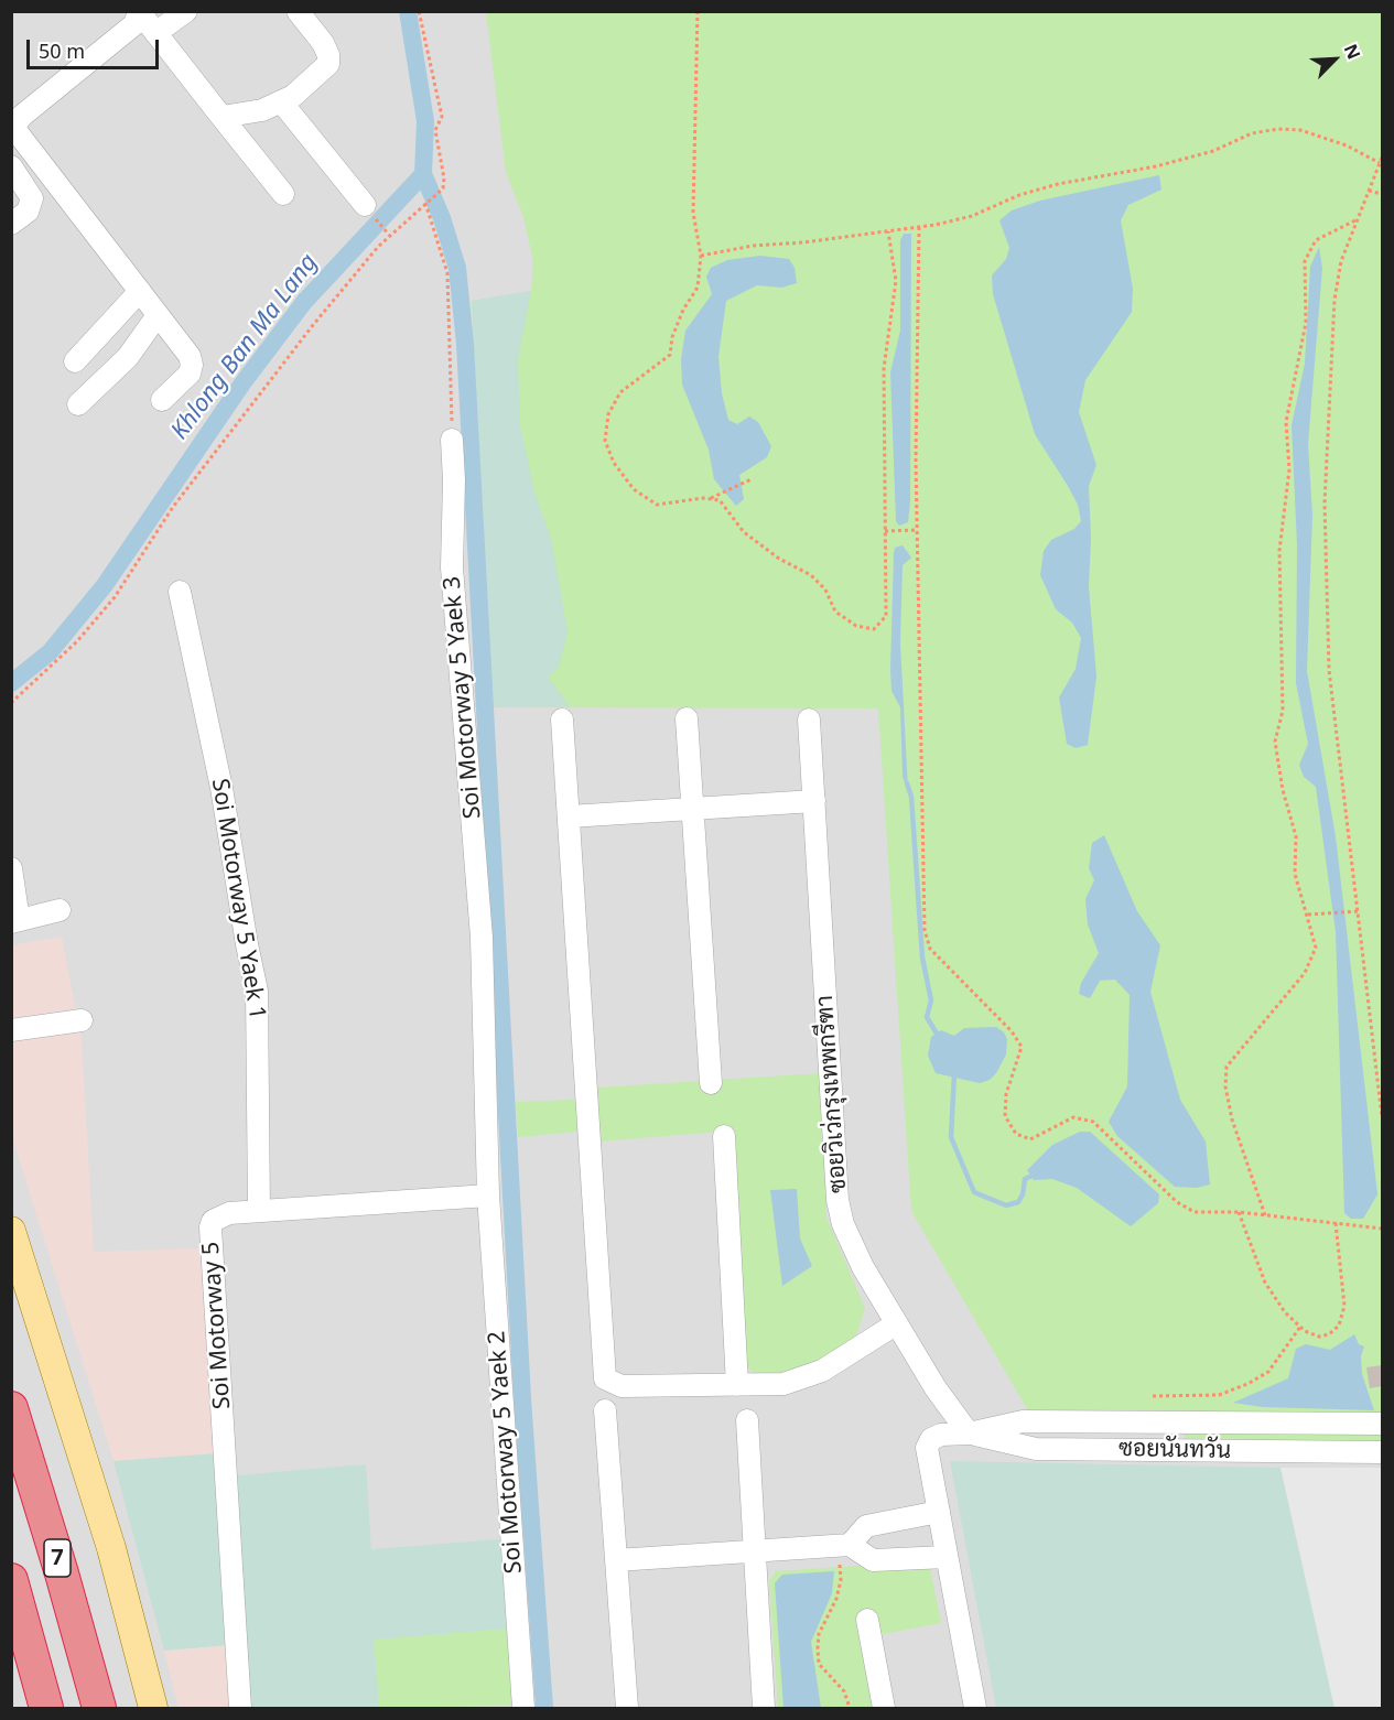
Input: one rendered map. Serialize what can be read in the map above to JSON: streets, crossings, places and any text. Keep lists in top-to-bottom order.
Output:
{
  "streets": {
    "highway": ["7"],
    "street": [
      "Soi Motorway 5 Yaek 3",
      "Soi Motorway 5 Yaek 1",
      "ซอยวิเว่กรุงเทพกรีฑา",
      "Soi Motorway 5",
      "ซอยนันทวัน",
      "Soi Motorway 5 Yaek 2"
    ]
  },
  "crossings": [
    ["Soi Motorway 5 Yaek 3", "Soi Motorway 5"],
    ["Soi Motorway 5 Yaek 3", "Soi Motorway 5 Yaek 2"],
    ["Soi Motorway 5 Yaek 1", "Soi Motorway 5"],
    ["ซอยวิเว่กรุงเทพกรีฑา", "ซอยนันทวัน"],
    ["Soi Motorway 5", "Soi Motorway 5 Yaek 2"]
  ],
  "water": ["Khlong Ban Ma Lang"],
  "scale_bar": "50 m",
  "north": "top right"
}
